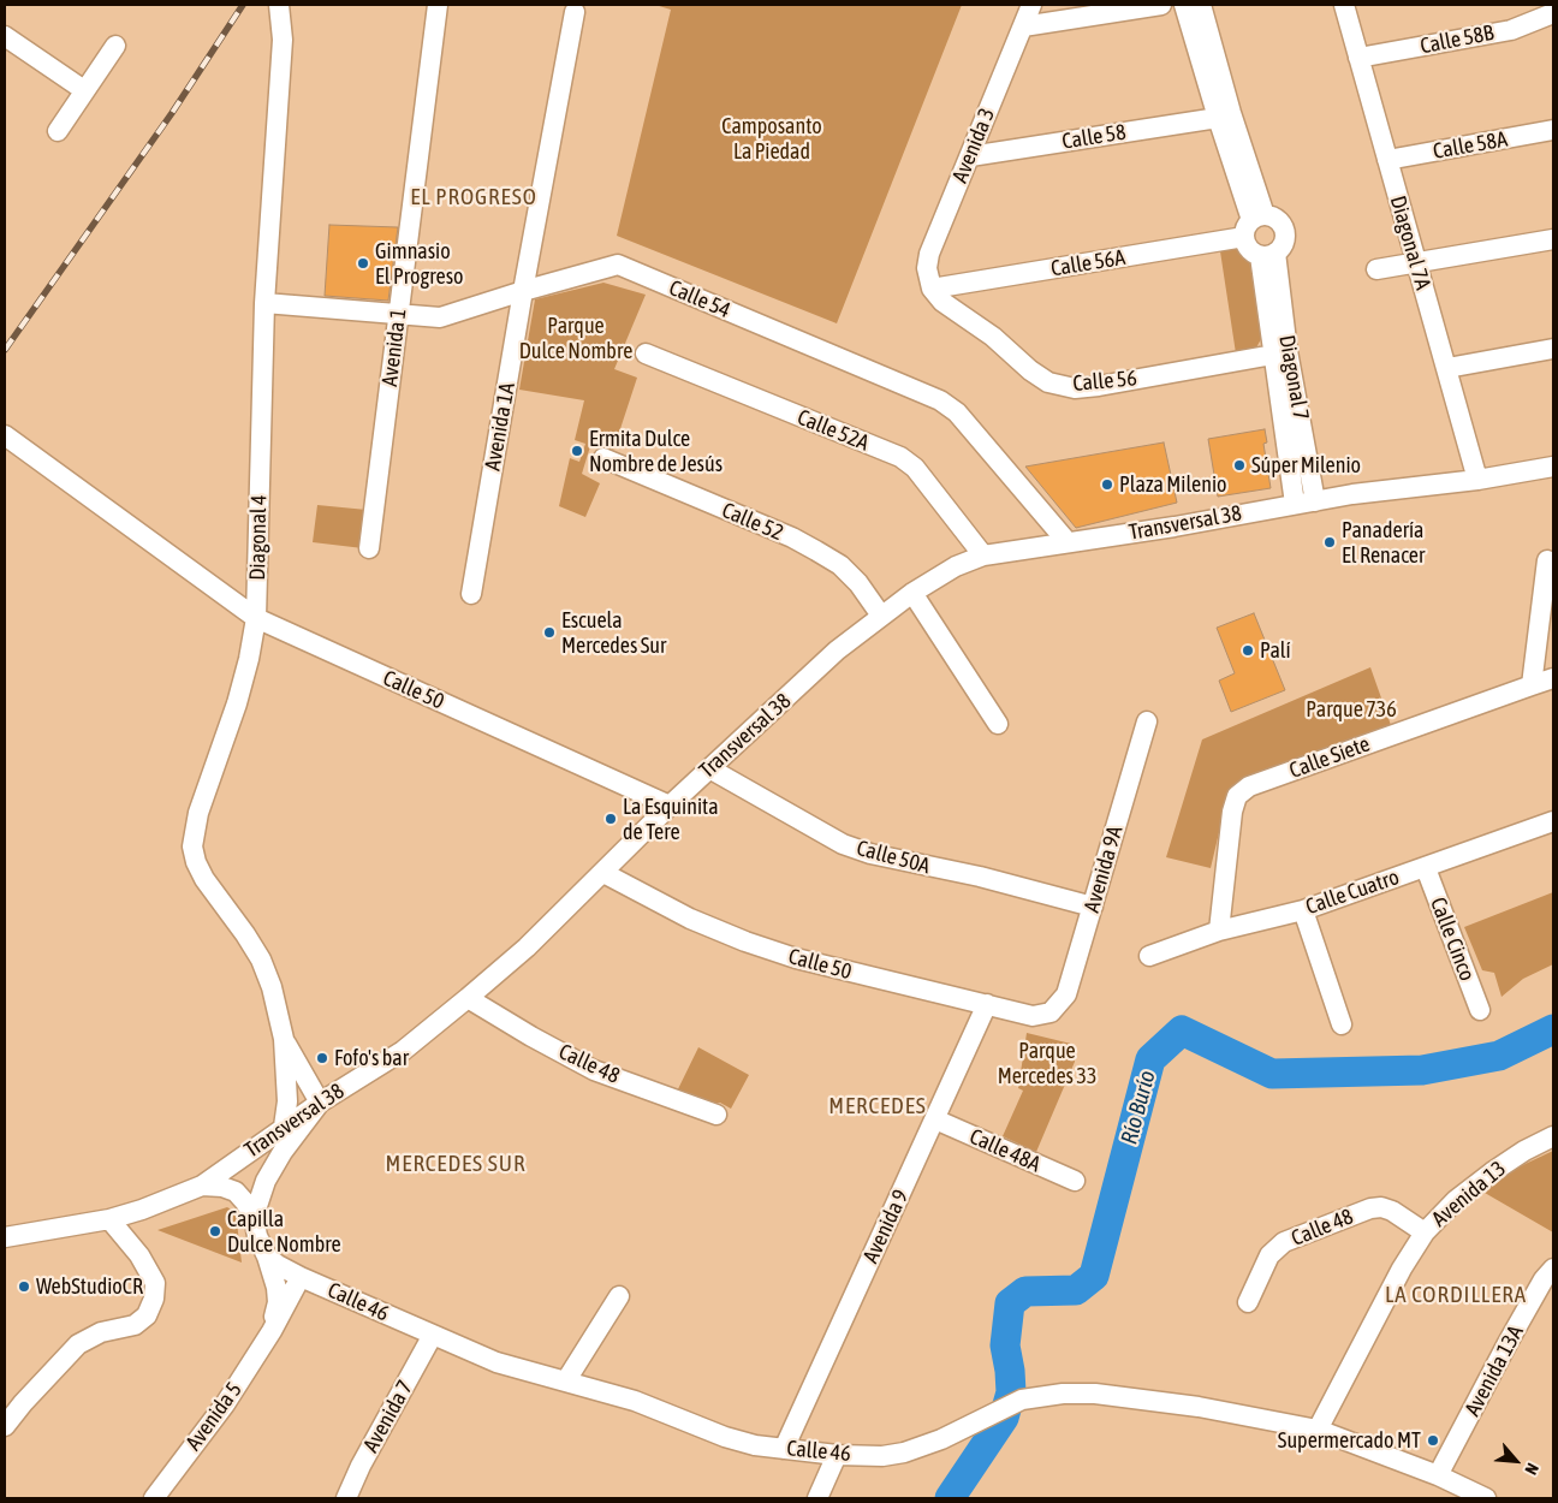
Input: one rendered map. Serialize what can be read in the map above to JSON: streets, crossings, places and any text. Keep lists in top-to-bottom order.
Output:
{
  "streets": {
    "street": [
      "Calle 58B",
      "Calle 58",
      "Avenida 3",
      "Calle 58A",
      "Diagonal 7A",
      "Calle 56A",
      "Calle 54",
      "Avenida 1",
      "Diagonal 7",
      "Calle 56",
      "Avenida 1A",
      "Calle 52A",
      "Calle 52",
      "Transversal 38",
      "Diagonal 4",
      "Calle 50",
      "Calle Siete",
      "Calle 50A",
      "Avenida 9A",
      "Calle Cuatro",
      "Calle Cinco",
      "Calle 48",
      "Calle 48A",
      "Avenida 13",
      "Avenida 9",
      "Calle 46",
      "Avenida 13A",
      "Avenida 5",
      "Avenida 7"
    ]
  },
  "crossings": [
    ["Calle 58B", "Diagonal 7A"],
    ["Calle 58", "Avenida 3"],
    ["Calle 58", "Diagonal 7"],
    ["Avenida 3", "Calle 56A"],
    ["Avenida 3", "Calle 56"],
    ["Calle 58A", "Diagonal 7A"],
    ["Diagonal 7A", "Transversal 38"],
    ["Calle 56A", "Diagonal 7"],
    ["Calle 56A", "Calle 56"],
    ["Calle 54", "Avenida 1"],
    ["Calle 54", "Avenida 1A"],
    ["Calle 54", "Transversal 38"],
    ["Calle 54", "Diagonal 4"],
    ["Diagonal 7", "Calle 56"],
    ["Diagonal 7", "Transversal 38"],
    ["Calle 52A", "Transversal 38"],
    ["Calle 52", "Transversal 38"],
    ["Transversal 38", "Diagonal 4"],
    ["Transversal 38", "Calle 50"],
    ["Transversal 38", "Calle 50A"],
    ["Transversal 38", "Calle 48"],
    ["Diagonal 4", "Calle 50"],
    ["Calle 50", "Avenida 9A"],
    ["Calle 50", "Avenida 9"],
    ["Calle Siete", "Calle Cuatro"],
    ["Calle 50A", "Avenida 9A"],
    ["Calle Cuatro", "Calle Cinco"],
    ["Calle 48", "Avenida 13"],
    ["Calle 48A", "Avenida 9"],
    ["Avenida 13", "Calle 46"],
    ["Avenida 9", "Calle 46"],
    ["Calle 46", "Avenida 13A"],
    ["Calle 46", "Avenida 5"],
    ["Calle 46", "Avenida 7"]
  ],
  "districts": [
    "EL PROGRESO",
    "MERCEDES",
    "MERCEDES SUR",
    "LA CORDILLERA"
  ],
  "water": ["Río Burío"],
  "parks": [
    "Camposanto La Piedad",
    "Parque Dulce Nombre",
    "Parque 736",
    "Parque Mercedes 33"
  ],
  "places": [
    "Gimnasio El Progreso",
    "Ermita Dulce Nombre de Jesús",
    "Súper Milenio",
    "Plaza Milenio",
    "Panadería El Renacer",
    "Escuela Mercedes Sur",
    "Palí",
    "La Esquinita de Tere",
    "Fofo's bar",
    "Capilla Dulce Nombre",
    "WebStudioCR",
    "Supermercado MT"
  ],
  "north": "bottom right"
}
